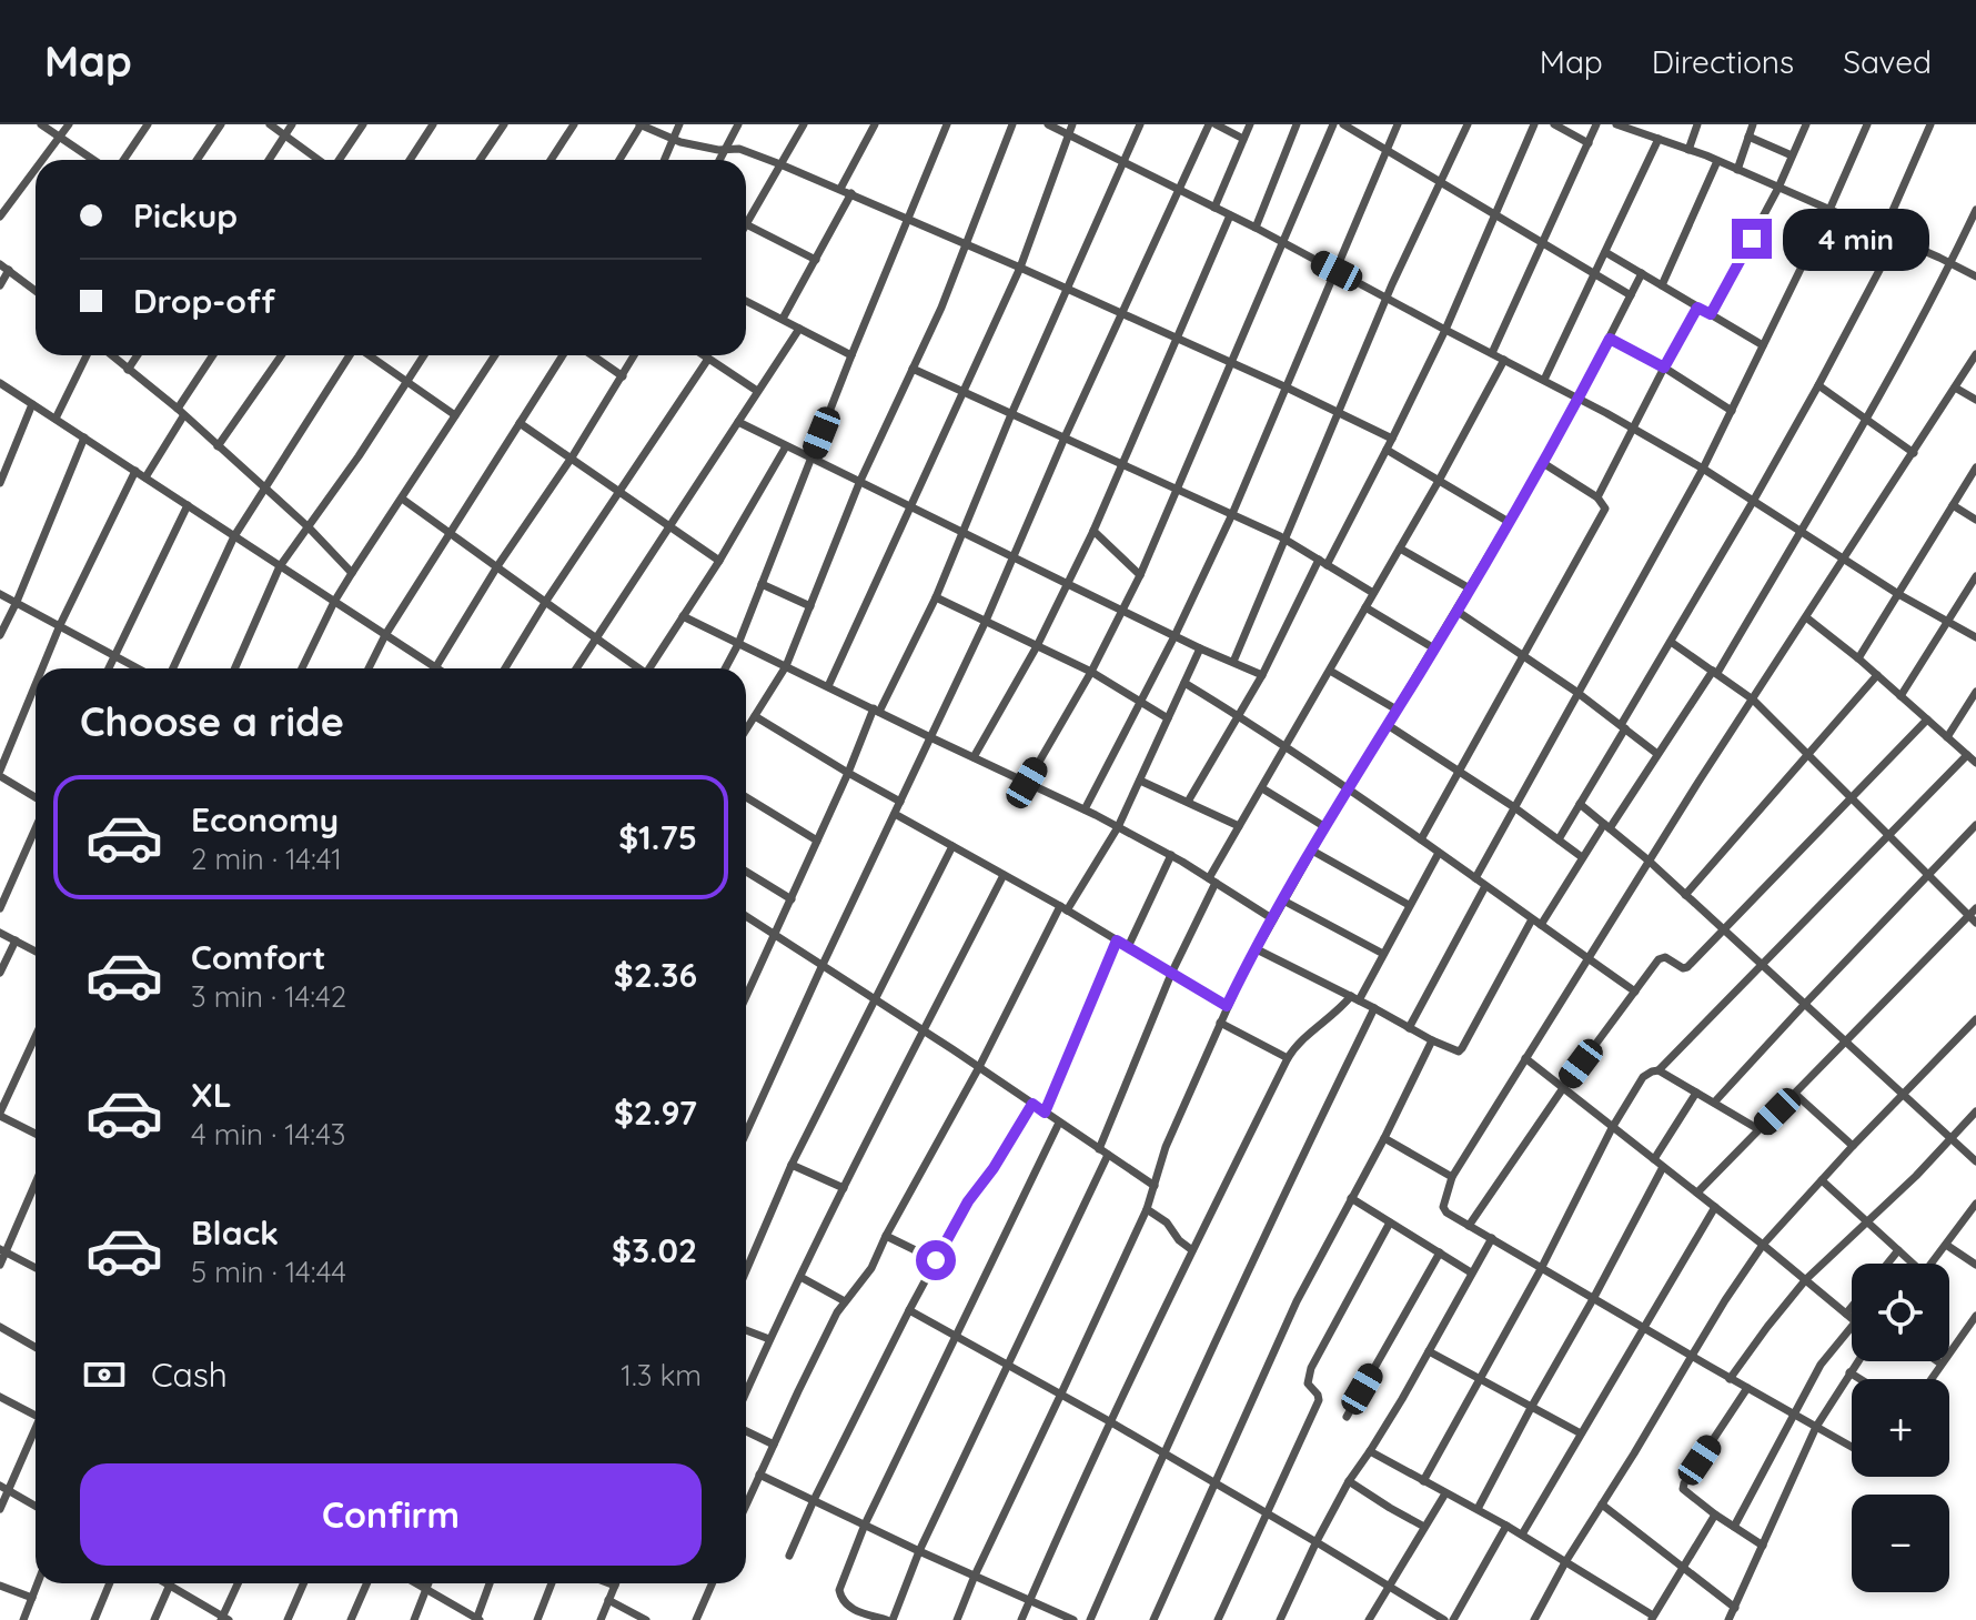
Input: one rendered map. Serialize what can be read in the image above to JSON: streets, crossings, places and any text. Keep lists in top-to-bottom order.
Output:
{
  "page": {
    "header": "Map",
    "nav": ["Map", "Directions", "Saved"],
    "banner": ["Pickup", "Drop-off"],
    "bubble": "4 min",
    "heading": "Choose a ride",
    "list": [
      {
        "name": "Economy",
        "note": "2 min · 14:41",
        "value": "$1.75"
      },
      {
        "name": "Comfort",
        "note": "3 min · 14:42",
        "value": "$2.36"
      },
      {
        "name": "XL",
        "note": "4 min · 14:43",
        "value": "$2.97"
      },
      {
        "name": "Black",
        "note": "5 min · 14:44",
        "value": "$3.02"
      }
    ],
    "map_buttons": ["+", "−"],
    "pay": ["Cash", "1.3 km"],
    "buttons": "Confirm"
  }
}
